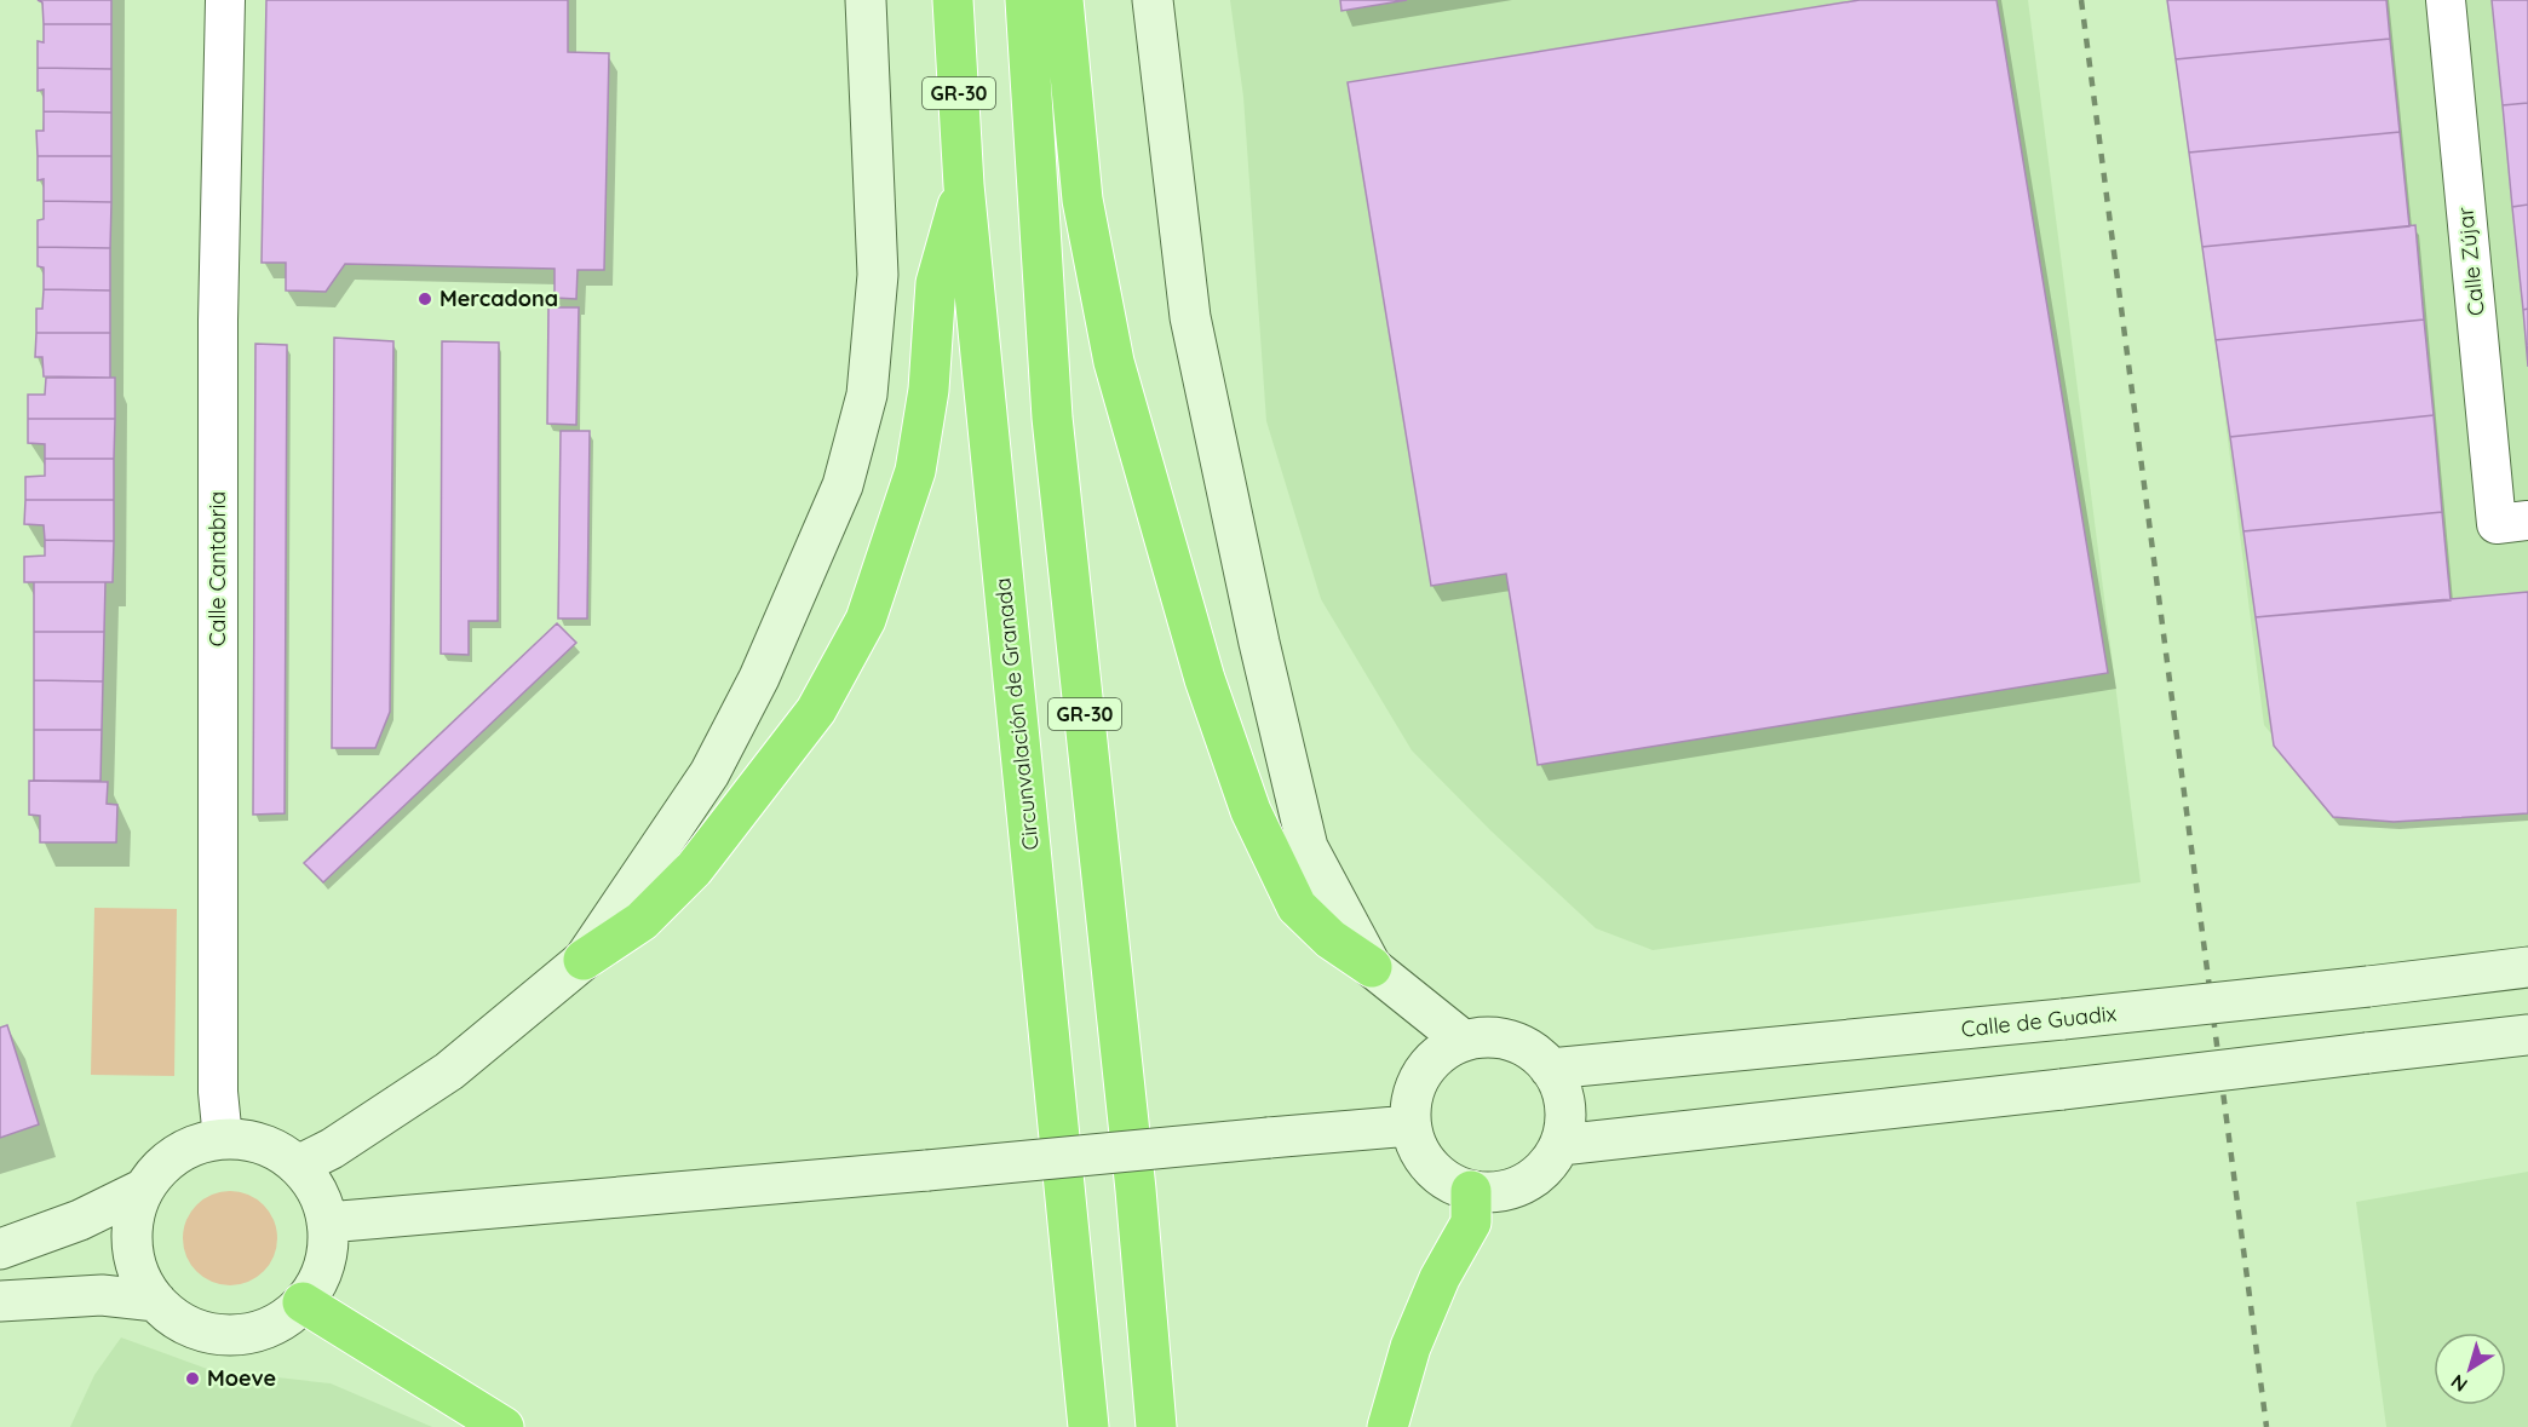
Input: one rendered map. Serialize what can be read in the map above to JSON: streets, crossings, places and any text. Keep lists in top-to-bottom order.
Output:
{
  "streets": {
    "highway": ["GR-30", "Circunvalación de Granada"],
    "street": ["Calle Zújar", "Calle Cantabria", "Calle de Guadix"]
  },
  "places": ["Mercadona", "Moeve"],
  "north": "bottom left"
}
